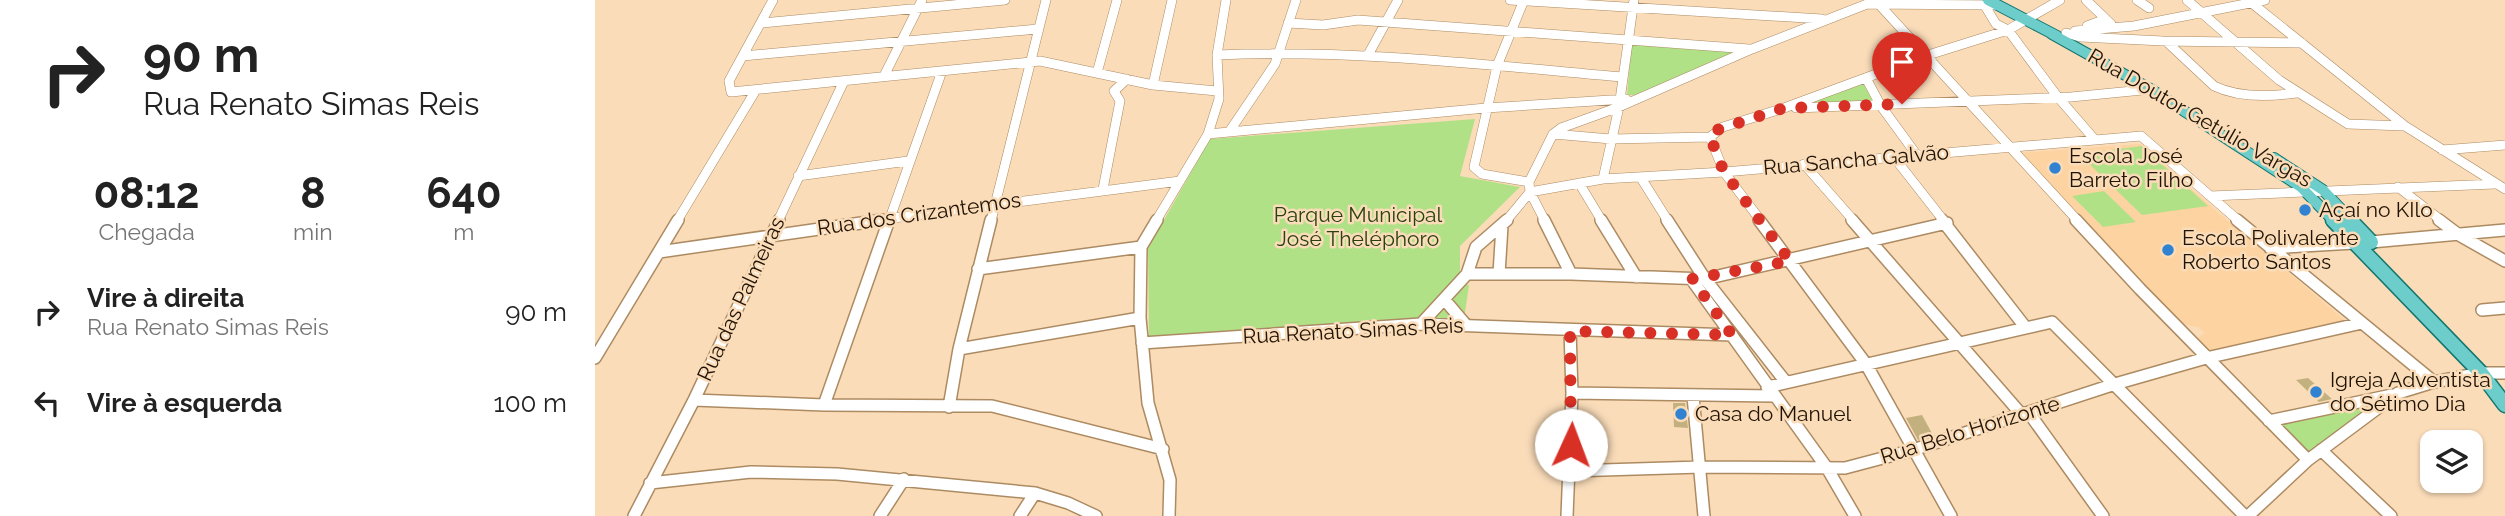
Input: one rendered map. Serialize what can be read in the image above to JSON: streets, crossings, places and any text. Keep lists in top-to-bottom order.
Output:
{
  "streets": {
    "main road": ["Rua Doutor Getúlio Vargas"],
    "street": [
      "Rua Sancha Galvão",
      "Rua dos Crizantemos",
      "Rua das Palmeiras",
      "Rua Renato Simas Reis",
      "Rua Belo Horizonte"
    ]
  },
  "crossings": [
    ["Rua dos Crizantemos", "Rua das Palmeiras"]
  ],
  "parks": ["Parque Municipal José Theléphoro"],
  "places": [
    "Escola José Barreto Filho",
    "Açaí no KIlo",
    "Escola Polivalente Roberto Santos",
    "Igreja Adventista do Sétimo Dia",
    "Casa do Manuel"
  ],
  "page": {
    "turn": ["90 m", "Rua Renato Simas Reis"],
    "eta": [
      "08:12",
      "Chegada",
      "8",
      "min",
      "640",
      "m"
    ],
    "list": [
      {
        "name": "Vire à direita",
        "note": "Rua Renato Simas Reis",
        "value": "90 m"
      },
      {
        "name": "Vire à esquerda",
        "value": "100 m"
      }
    ]
  }
}
